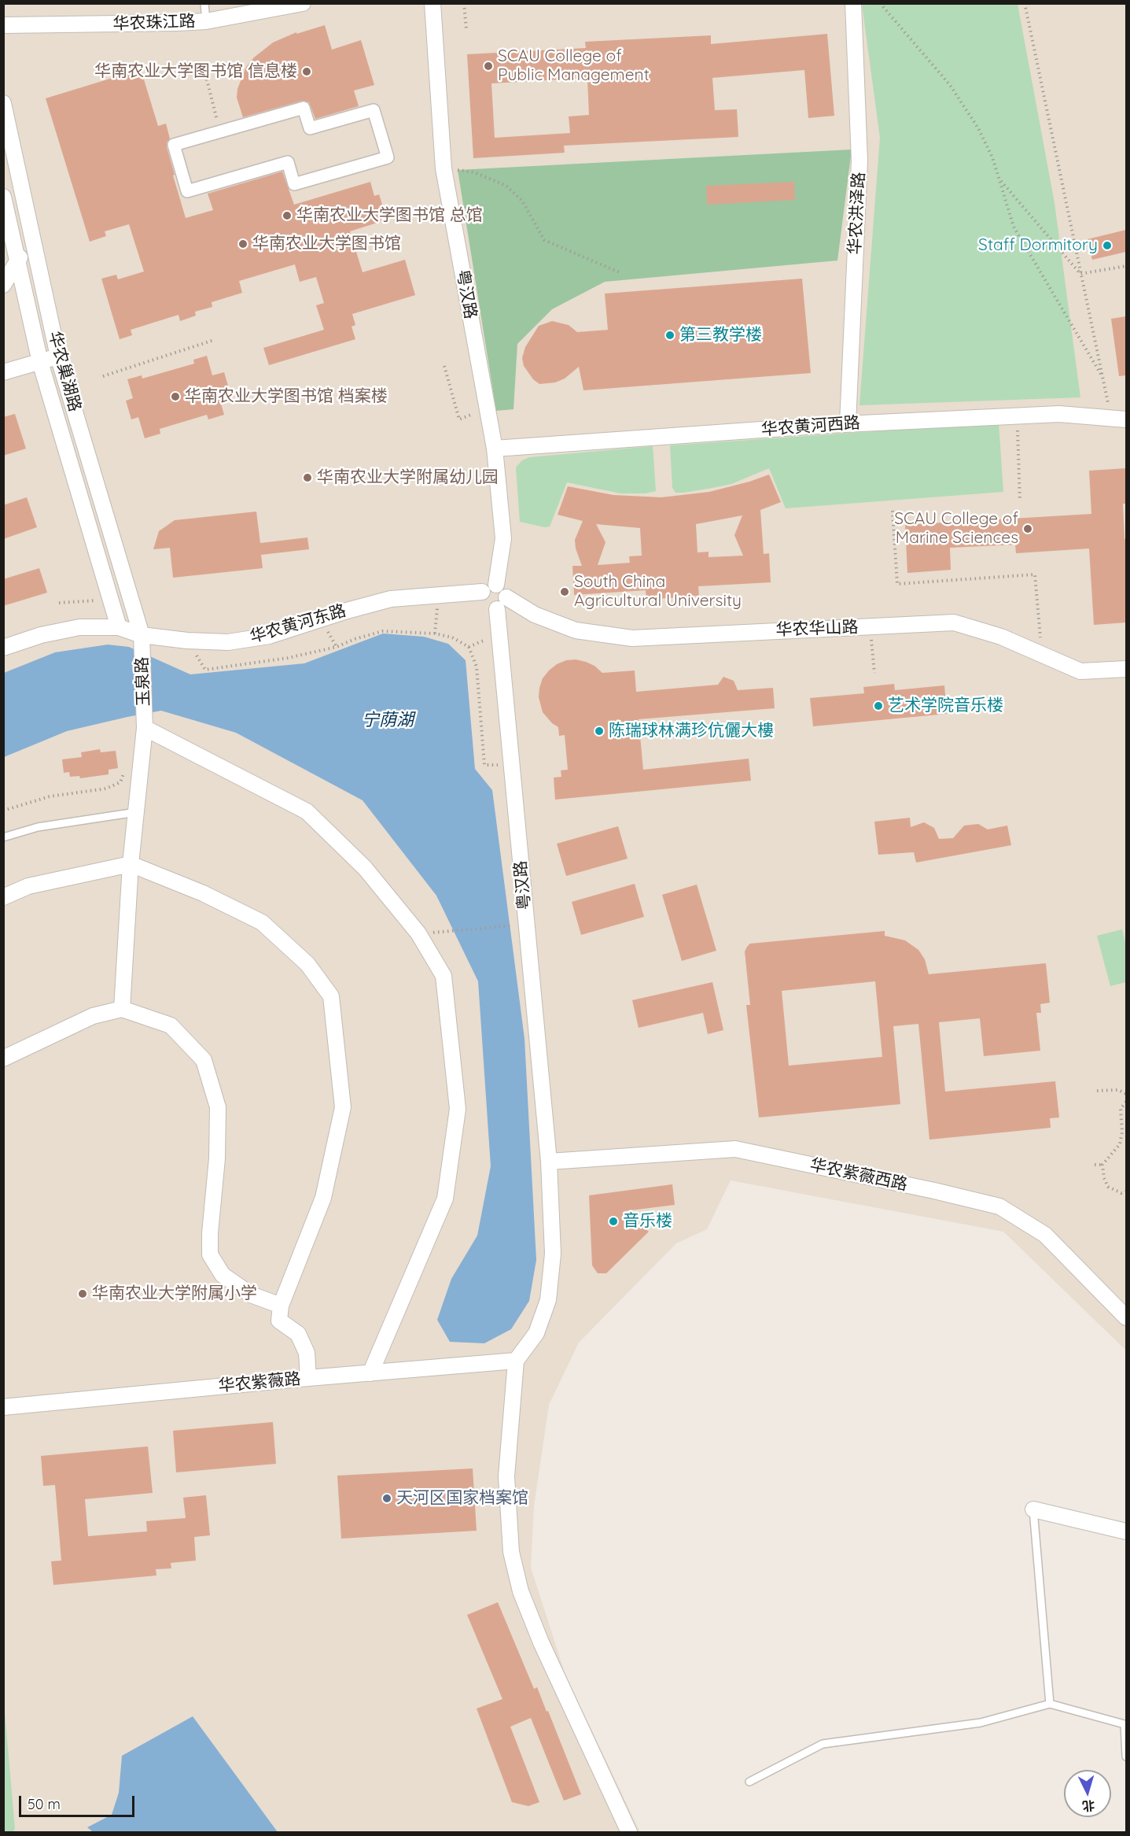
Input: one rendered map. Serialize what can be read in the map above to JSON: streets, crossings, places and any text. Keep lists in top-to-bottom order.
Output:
{
  "streets": {
    "street": [
      "华农珠江路",
      "华农洪泽路",
      "粤汉路",
      "华农巢湖路",
      "华农黄河西路",
      "华农黄河东路",
      "华农华山路",
      "玉泉路",
      "华农紫薇西路",
      "华农紫薇路"
    ]
  },
  "crossings": [
    ["华农洪泽路", "华农黄河西路"],
    ["粤汉路", "华农黄河西路"],
    ["粤汉路", "华农黄河东路"],
    ["粤汉路", "华农华山路"],
    ["粤汉路", "华农紫薇西路"],
    ["粤汉路", "华农紫薇路"],
    ["华农巢湖路", "华农黄河东路"],
    ["华农巢湖路", "玉泉路"],
    ["华农黄河东路", "华农华山路"],
    ["华农黄河东路", "玉泉路"]
  ],
  "water": ["宁荫湖"],
  "places": [
    "SCAU College of Public Management",
    "华南农业大学图书馆 信息楼",
    "华南农业大学图书馆 总馆",
    "华南农业大学图书馆",
    "Staff Dormitory",
    "第三教学楼",
    "华南农业大学图书馆 档案楼",
    "华南农业大学附属幼儿园",
    "SCAU College of Marine Sciences",
    "South China Agricultural University",
    "艺术学院音乐楼",
    "陈瑞球林满珍伉儷大樓",
    "音乐楼",
    "华南农业大学附属小学",
    "天河区国家档案馆"
  ],
  "scale_bar": "50 m",
  "north": "bottom"
}
